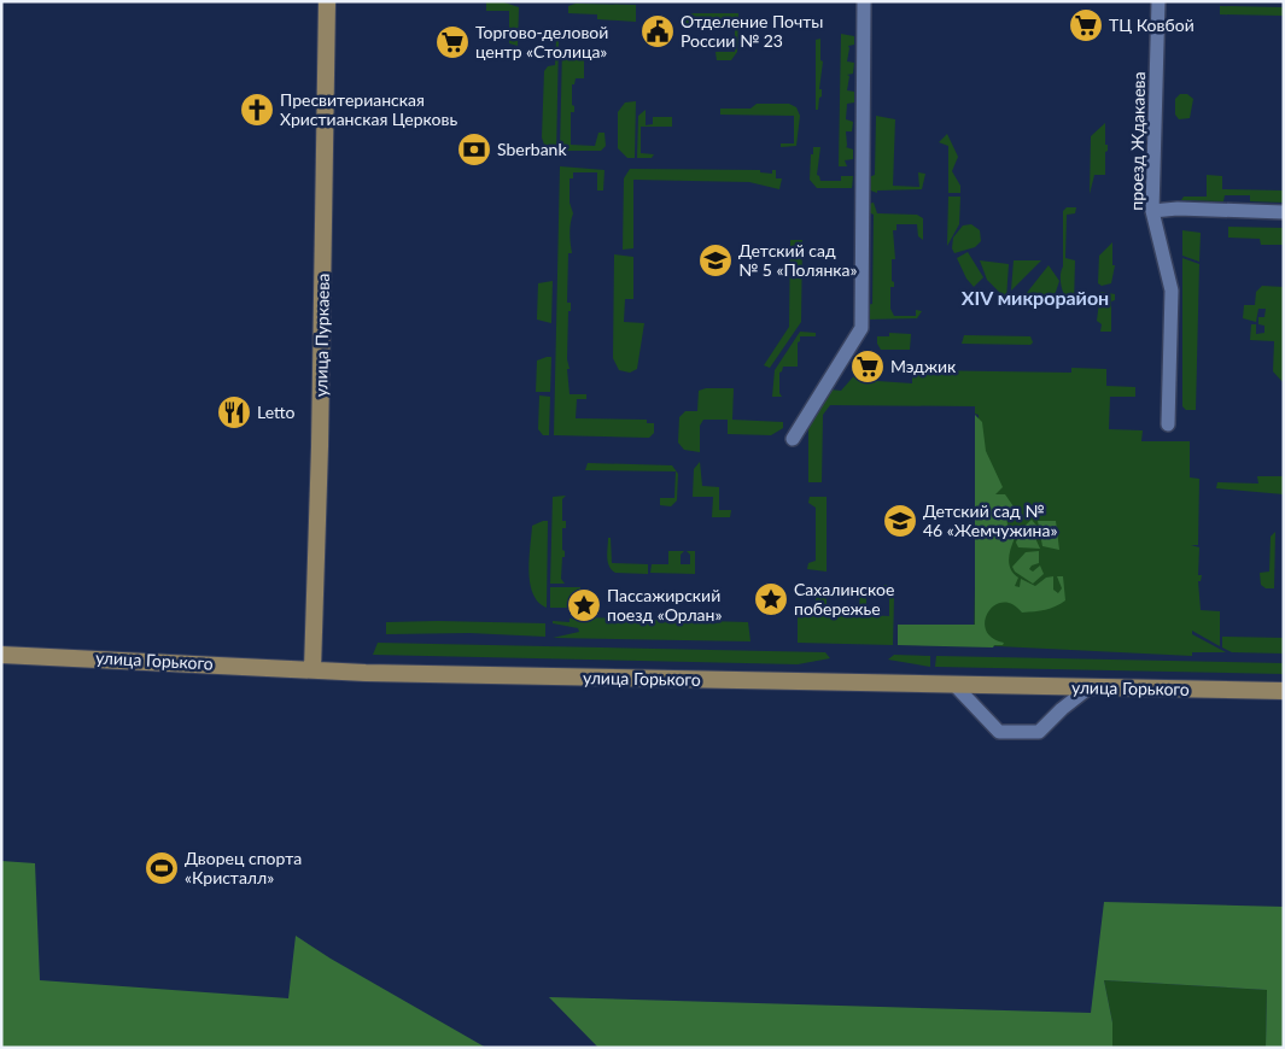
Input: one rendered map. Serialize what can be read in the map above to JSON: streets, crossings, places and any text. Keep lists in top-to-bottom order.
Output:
{
  "streets": {
    "main road": ["улица Пуркаева", "улица Горького"],
    "street": ["проезд Ждакаева"]
  },
  "crossings": [
    ["улица Пуркаева", "улица Горького"]
  ],
  "districts": ["XIV микрорайон"],
  "places": {
    "supermarket": ["ТЦ Ковбой", "Торгово-деловой центр «Столица»", "Мэджик"],
    "public building": ["Отделение Почты России № 23"],
    "church": ["Пресвитерианская Христианская Церковь"],
    "bank": ["Sberbank"],
    "school or university": ["Детский сад № 5 «Полянка»", "Детский сад № 46 «Жемчужина»"],
    "restaurant": ["Letto"],
    "place": ["Сахалинское побережье", "Пассажирский поезд «Орлан»"],
    "sports": ["Дворец спорта «Кристалл»"]
  }
}
